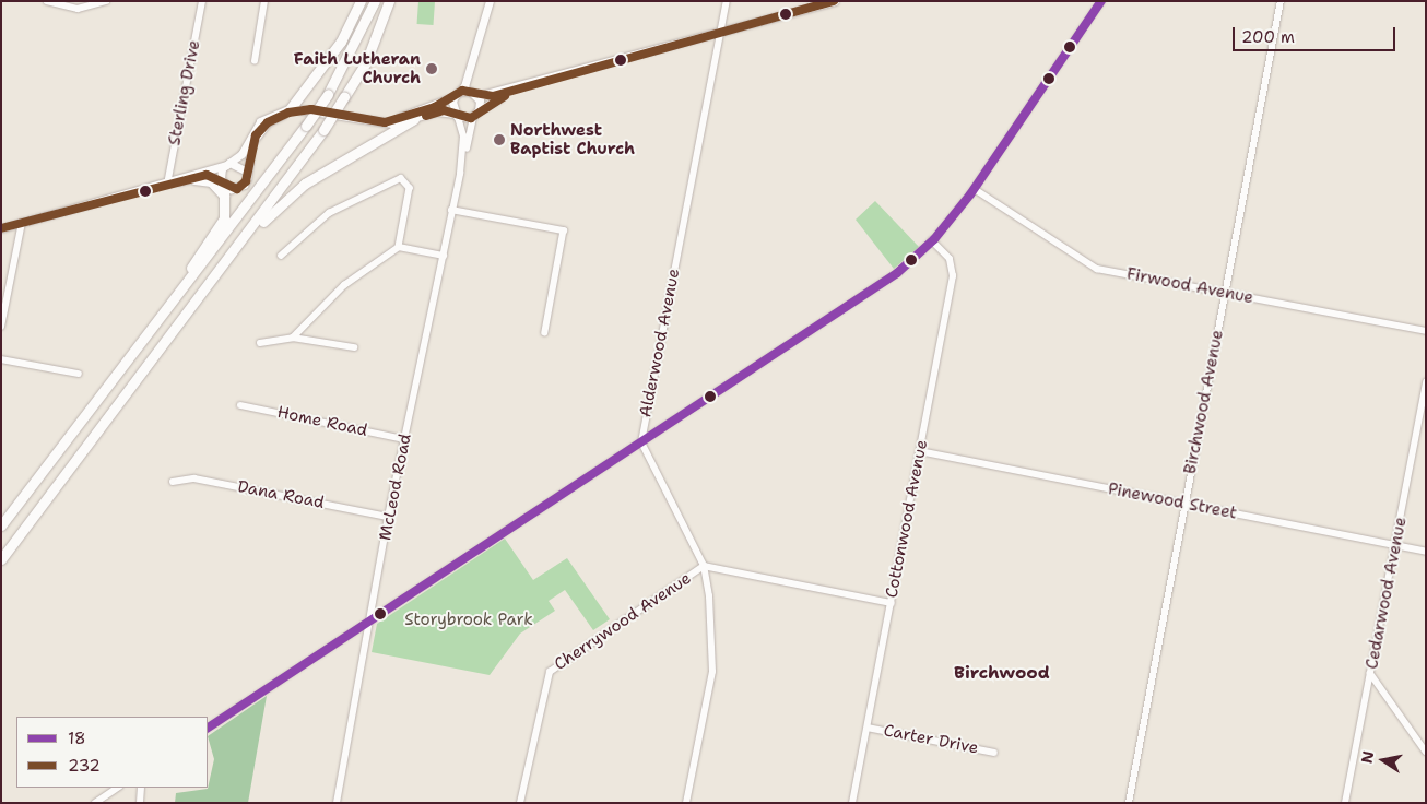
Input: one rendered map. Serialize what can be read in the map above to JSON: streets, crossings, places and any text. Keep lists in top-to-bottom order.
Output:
{
  "streets": {
    "street": [
      "Sterling Drive",
      "Firwood Avenue",
      "Alderwood Avenue",
      "Birchwood Avenue",
      "Home Road",
      "McLeod Road",
      "Dana Road",
      "Pinewood Street",
      "Cottonwood Avenue",
      "Cedarwood Avenue",
      "Cherrywood Avenue",
      "Carter Drive"
    ]
  },
  "crossings": [
    ["Firwood Avenue", "Birchwood Avenue"],
    ["Birchwood Avenue", "Pinewood Street"],
    ["Home Road", "McLeod Road"],
    ["McLeod Road", "Dana Road"],
    ["Pinewood Street", "Cottonwood Avenue"],
    ["Pinewood Street", "Cedarwood Avenue"],
    ["Cottonwood Avenue", "Cherrywood Avenue"],
    ["Cottonwood Avenue", "Carter Drive"]
  ],
  "districts": ["Birchwood"],
  "parks": ["Storybrook Park"],
  "places": ["Faith Lutheran Church", "Northwest Baptist Church"],
  "lines": ["transit line 18", "transit line 232"],
  "legend": ["18", "232"],
  "scale_bar": "200 m",
  "north": "left"
}
